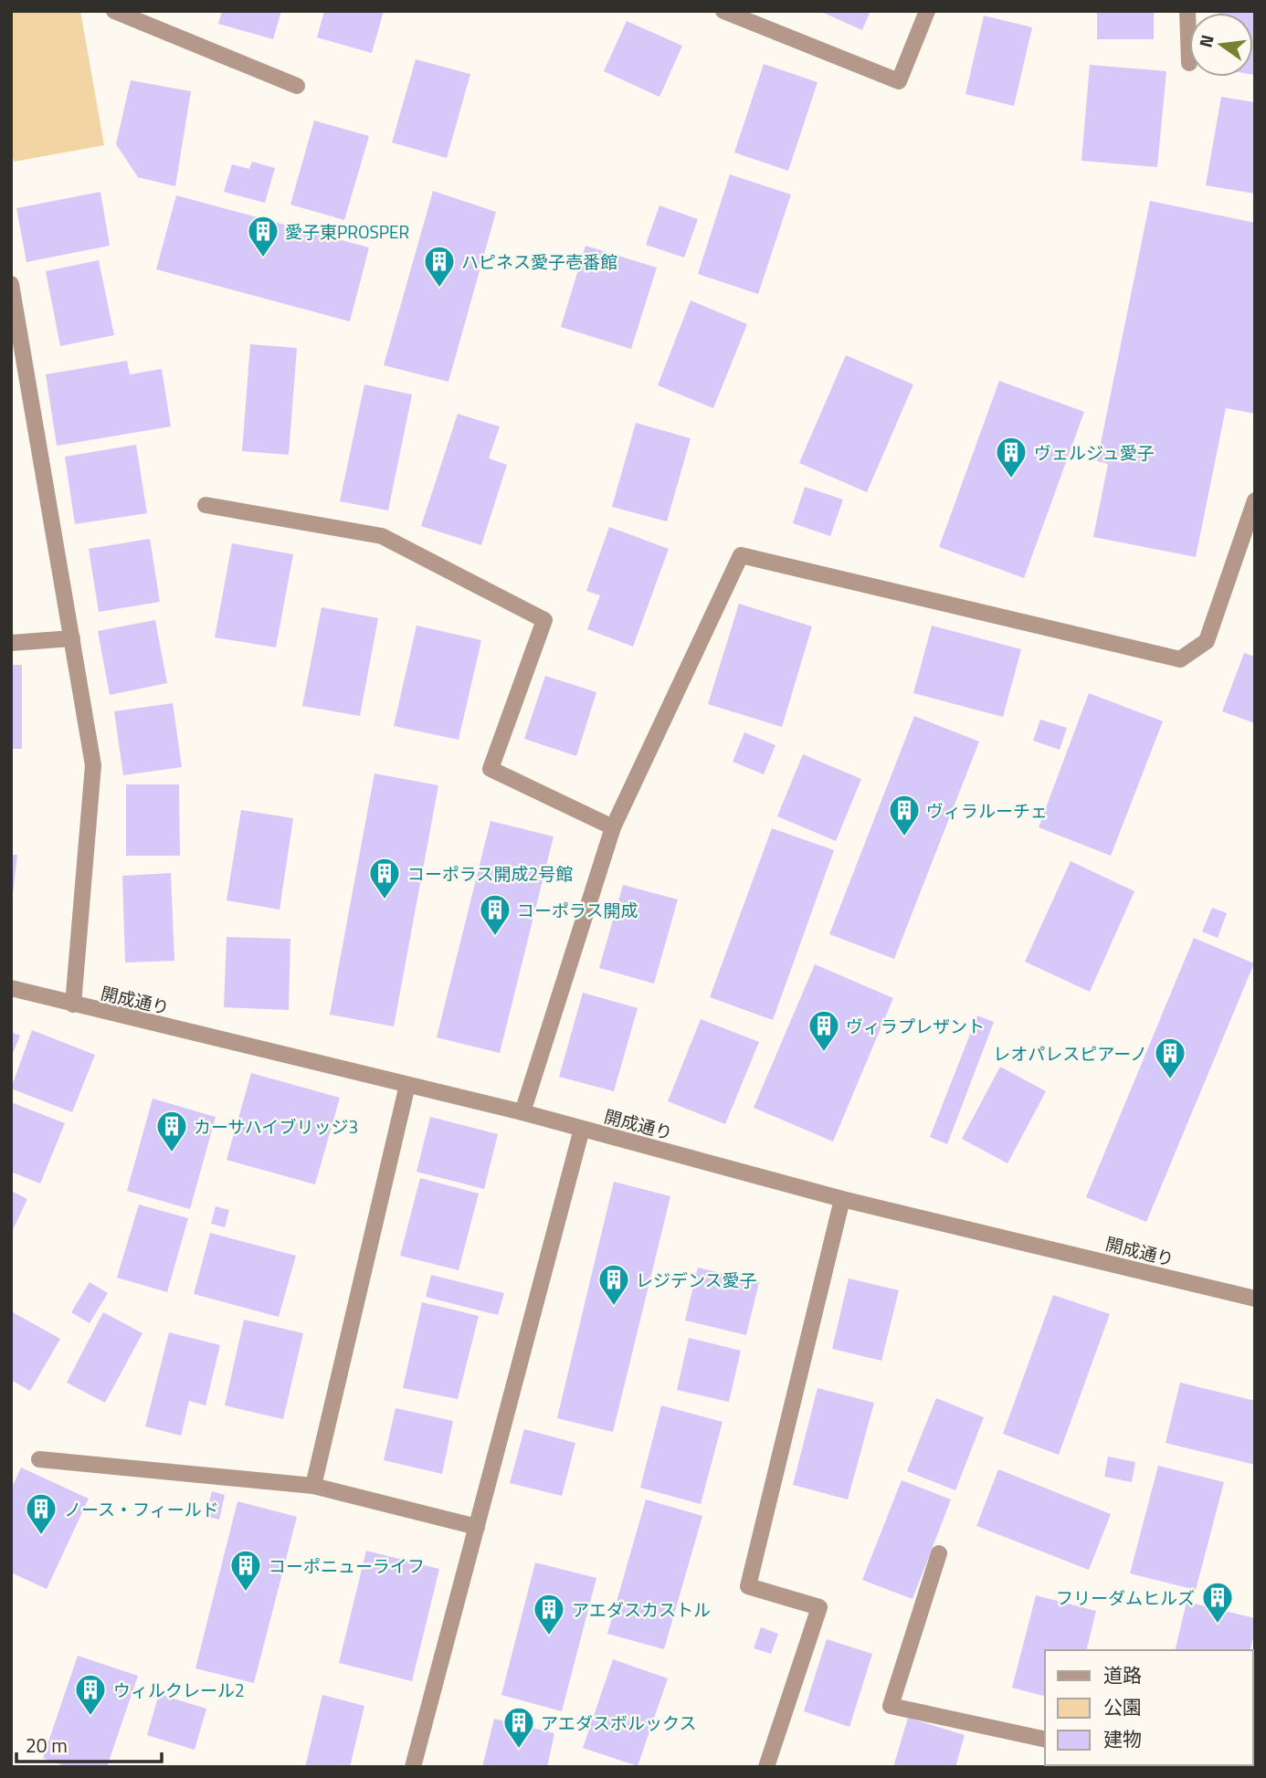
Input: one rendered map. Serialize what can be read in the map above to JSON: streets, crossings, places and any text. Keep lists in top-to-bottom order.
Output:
{
  "streets": {
    "street": ["開成通り"]
  },
  "places": {
    "building": [
      "愛子東PROSPER",
      "ハピネス愛子壱番館",
      "ヴェルジュ愛子",
      "ヴィラルーチェ",
      "コーポラス開成2号館",
      "コーポラス開成",
      "ヴィラプレザント",
      "レオパレスピアーノ",
      "カーサハイブリッジ3",
      "レジデンス愛子",
      "ノース・フィールド",
      "コーポニューライフ",
      "フリーダムヒルズ",
      "アエダスカストル",
      "ウィルクレール2",
      "アエダスボルックス"
    ]
  },
  "legend": ["道路", "公園", "建物"],
  "scale_bar": "20 m",
  "north": "left"
}
